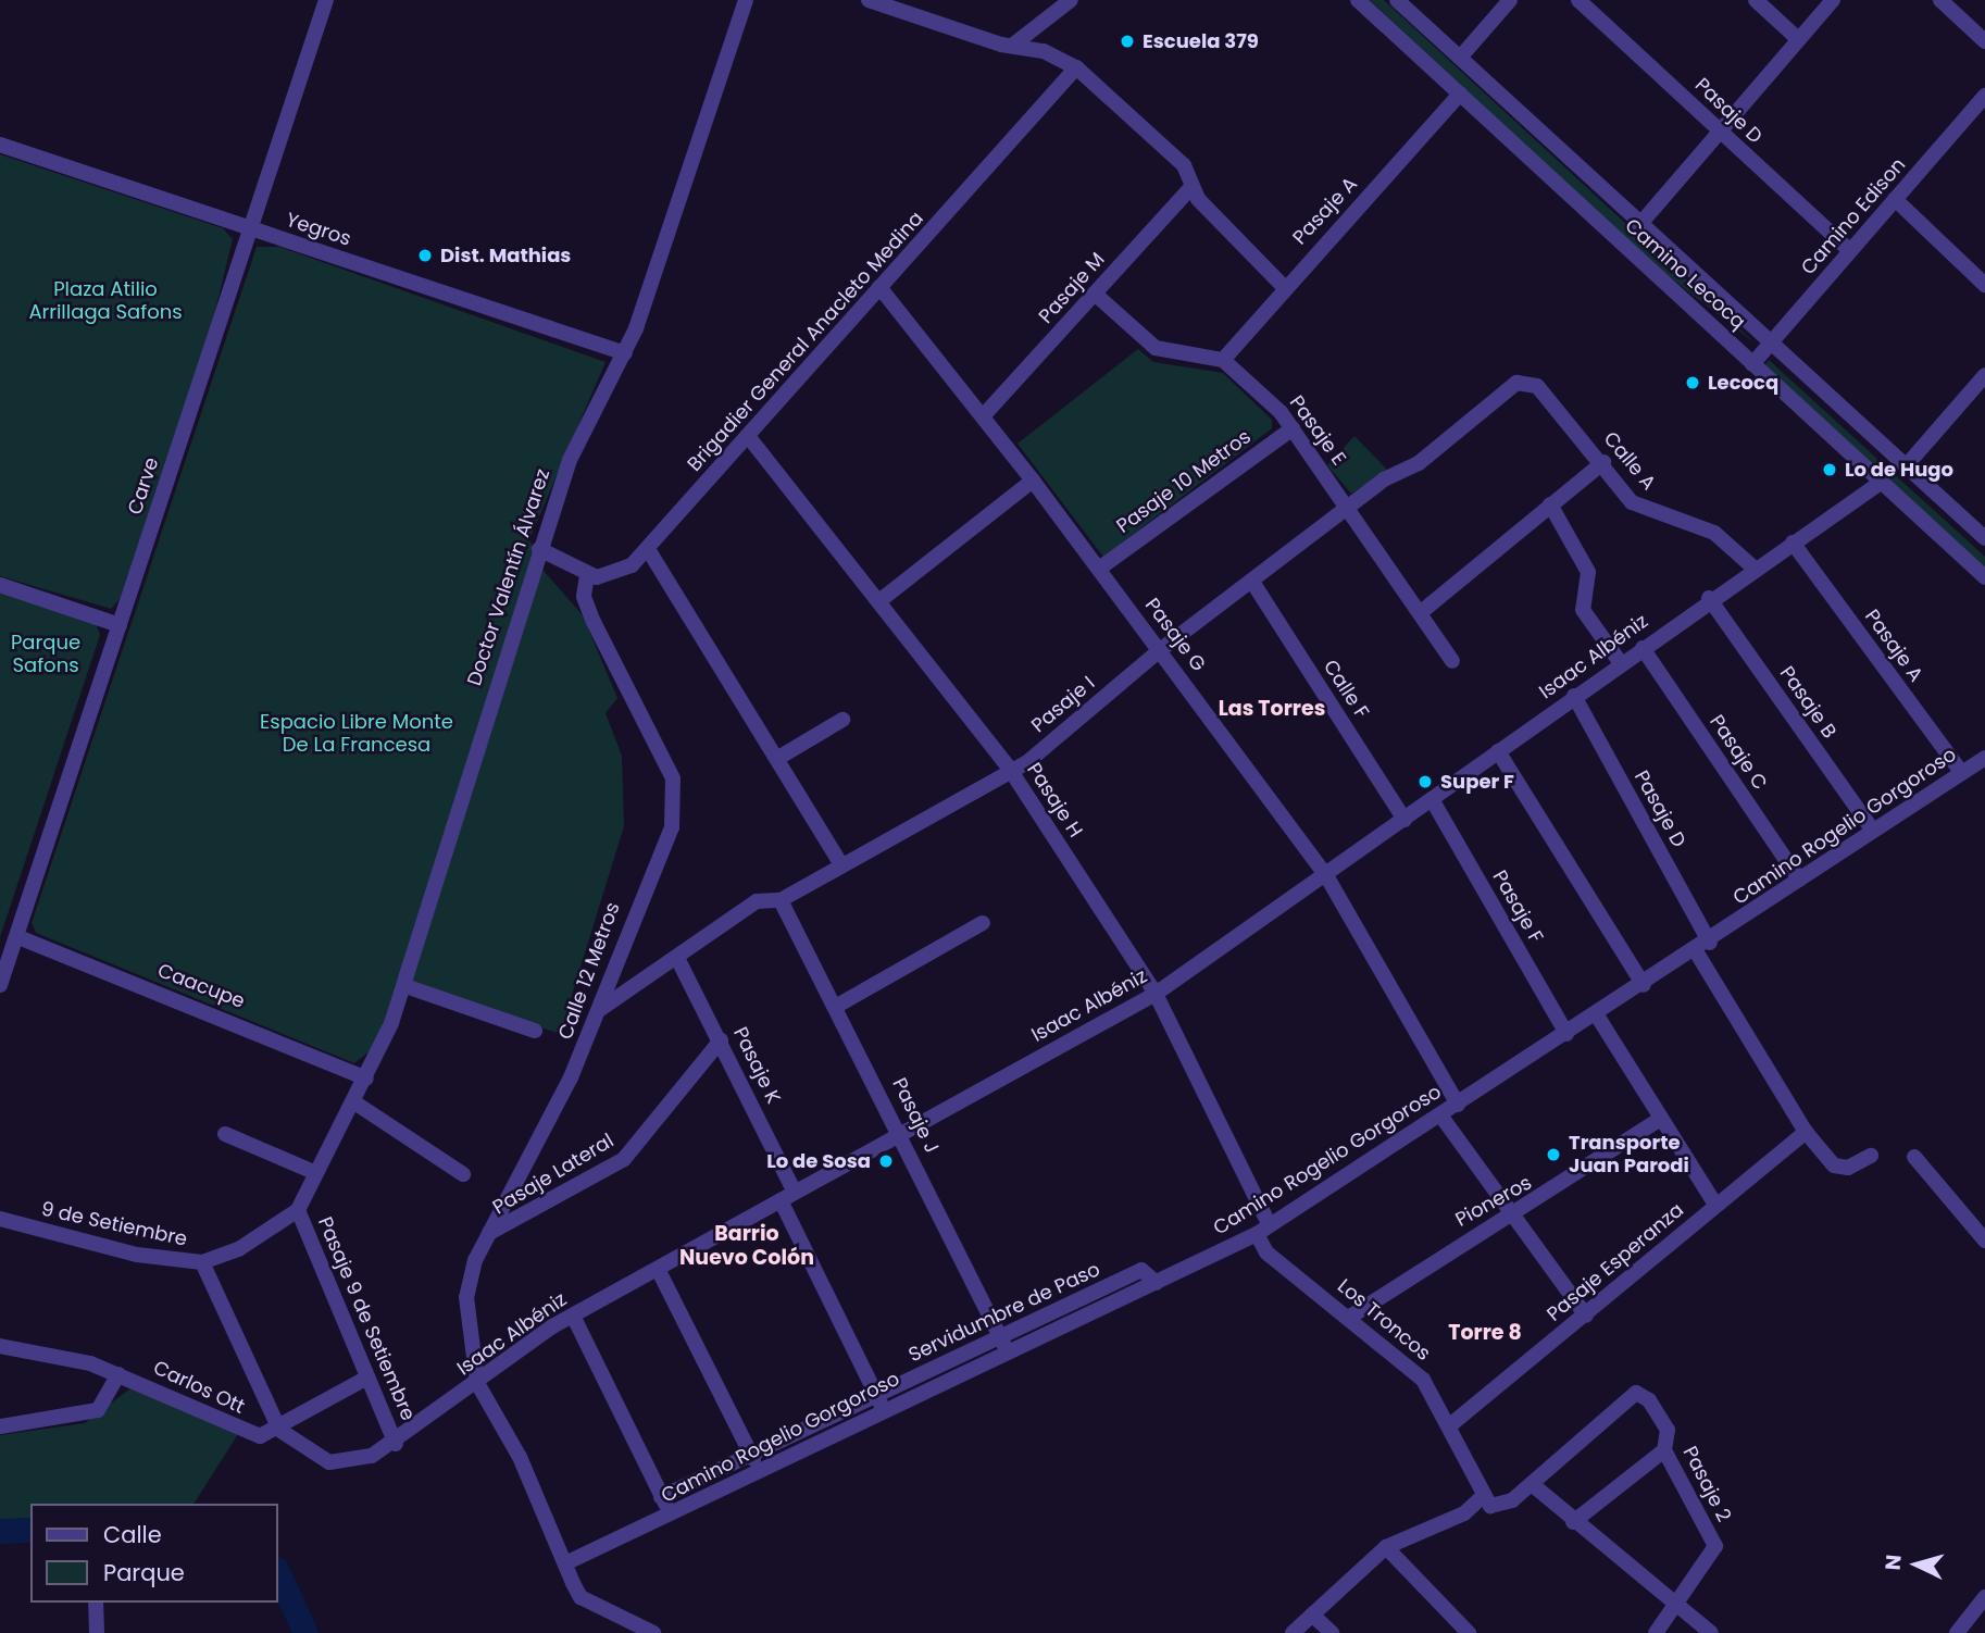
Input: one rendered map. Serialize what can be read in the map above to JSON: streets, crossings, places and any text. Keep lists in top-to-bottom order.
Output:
{
  "streets": {
    "street": [
      "Pasaje D",
      "Pasaje A",
      "Camino Edison",
      "Yegros",
      "Camino Lecocq",
      "Pasaje M",
      "Brigadier General Anacleto Medina",
      "Pasaje E",
      "Calle A",
      "Pasaje 10 Metros",
      "Carve",
      "Doctor Valentín Álvarez",
      "Pasaje G",
      "Isaac Albéniz",
      "Calle F",
      "Pasaje B",
      "Pasaje I",
      "Pasaje C",
      "Pasaje H",
      "Camino Rogelio Gorgoroso",
      "Pasaje F",
      "Calle 12 Metros",
      "Caacupe",
      "Pasaje K",
      "Pasaje J",
      "Pasaje Lateral",
      "Pioneros",
      "9 de Setiembre",
      "Pasaje Esperanza",
      "Pasaje 9 de Setiembre",
      "Los Troncos",
      "Carlos Ott",
      "Pasaje 2"
    ]
  },
  "crossings": [
    ["Pasaje D", "Camino Edison"],
    ["Pasaje D", "Isaac Albéniz"],
    ["Pasaje D", "Camino Rogelio Gorgoroso"],
    ["Pasaje D", "Pasaje Esperanza"],
    ["Pasaje A", "Camino Lecocq"],
    ["Pasaje A", "Pasaje E"],
    ["Pasaje A", "Isaac Albéniz"],
    ["Pasaje A", "Camino Rogelio Gorgoroso"],
    ["Camino Edison", "Camino Lecocq"],
    ["Yegros", "Carve"],
    ["Yegros", "Doctor Valentín Álvarez"],
    ["Camino Lecocq", "Isaac Albéniz"],
    ["Pasaje M", "Pasaje G"],
    ["Brigadier General Anacleto Medina", "Pasaje G"],
    ["Brigadier General Anacleto Medina", "Pasaje H"],
    ["Brigadier General Anacleto Medina", "Calle 12 Metros"],
    ["Pasaje E", "Pasaje 10 Metros"],
    ["Pasaje E", "Pasaje I"],
    ["Calle A", "Isaac Albéniz"],
    ["Calle A", "Pasaje I"],
    ["Pasaje 10 Metros", "Pasaje G"],
    ["Carve", "Caacupe"],
    ["Doctor Valentín Álvarez", "Caacupe"],
    ["Doctor Valentín Álvarez", "9 de Setiembre"],
    ["Doctor Valentín Álvarez", "Pasaje 9 de Setiembre"],
    ["Pasaje G", "Isaac Albéniz"],
    ["Pasaje G", "Pasaje I"],
    ["Pasaje G", "Camino Rogelio Gorgoroso"],
    ["Isaac Albéniz", "Calle F"],
    ["Isaac Albéniz", "Pasaje B"],
    ["Isaac Albéniz", "Pasaje C"],
    ["Isaac Albéniz", "Pasaje H"],
    ["Isaac Albéniz", "Pasaje F"],
    ["Isaac Albéniz", "Calle 12 Metros"],
    ["Isaac Albéniz", "Pasaje K"],
    ["Isaac Albéniz", "Pasaje J"],
    ["Isaac Albéniz", "Pasaje 9 de Setiembre"],
    ["Isaac Albéniz", "Carlos Ott"],
    ["Calle F", "Pasaje I"],
    ["Pasaje B", "Camino Rogelio Gorgoroso"],
    ["Pasaje I", "Pasaje H"],
    ["Pasaje I", "Calle 12 Metros"],
    ["Pasaje I", "Pasaje K"],
    ["Pasaje I", "Pasaje J"],
    ["Pasaje C", "Camino Rogelio Gorgoroso"],
    ["Pasaje H", "Camino Rogelio Gorgoroso"],
    ["Pasaje H", "Los Troncos"],
    ["Camino Rogelio Gorgoroso", "Pasaje F"],
    ["Camino Rogelio Gorgoroso", "Calle 12 Metros"],
    ["Camino Rogelio Gorgoroso", "Pasaje K"],
    ["Camino Rogelio Gorgoroso", "Pasaje J"],
    ["Camino Rogelio Gorgoroso", "Los Troncos"],
    ["Calle 12 Metros", "Pasaje Lateral"],
    ["Pasaje K", "Pasaje Lateral"],
    ["Pioneros", "Los Troncos"],
    ["9 de Setiembre", "Pasaje 9 de Setiembre"],
    ["Pasaje Esperanza", "Los Troncos"],
    ["Pasaje 9 de Setiembre", "Carlos Ott"]
  ],
  "districts": ["Las Torres", "Barrio Nuevo Colón", "Torre 8"],
  "parks": ["Plaza Atilio Arrillaga Safons", "Parque Safons", "Espacio Libre Monte De La Francesa"],
  "places": [
    "Escuela 379",
    "Dist. Mathias",
    "Lecocq",
    "Lo de Hugo",
    "Super F",
    "Transporte Juan Parodi",
    "Lo de Sosa"
  ],
  "legend": ["Calle", "Parque"],
  "north": "left"
}
